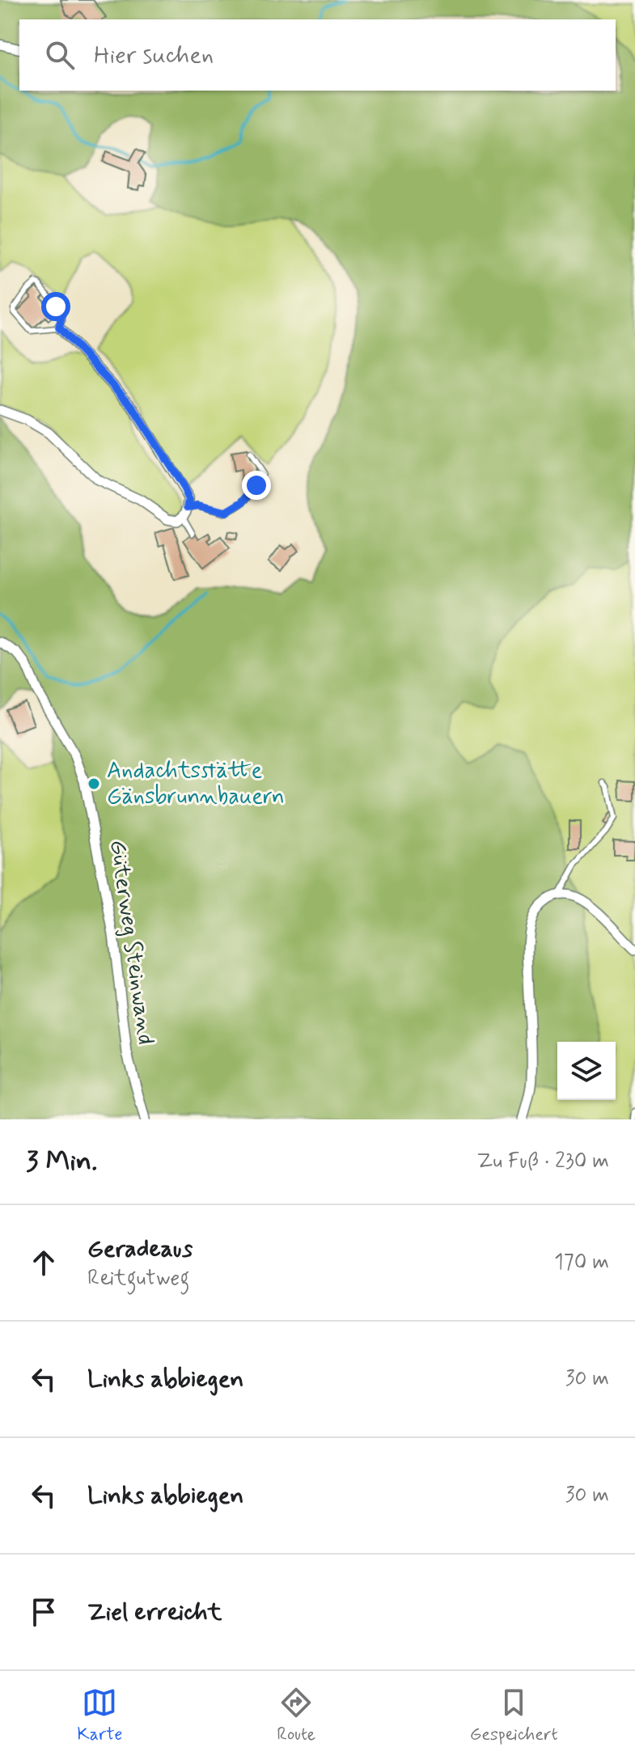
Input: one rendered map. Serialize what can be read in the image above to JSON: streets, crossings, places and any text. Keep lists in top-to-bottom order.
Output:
{
  "streets": {
    "street": ["Güterweg Steinwand"]
  },
  "places": ["Andachtsstätte Gänsbrunnbauern"],
  "page": {
    "search": "Hier suchen",
    "heading": ["3 Min.", "Zu Fuß · 230 m"],
    "list": [
      ["Geradeaus", "Reitgutweg", "170 m"],
      ["Links abbiegen", "30 m"],
      ["Links abbiegen", "30 m"],
      "Ziel erreicht"
    ],
    "nav": ["Karte", "Route", "Gespeichert"]
  }
}
